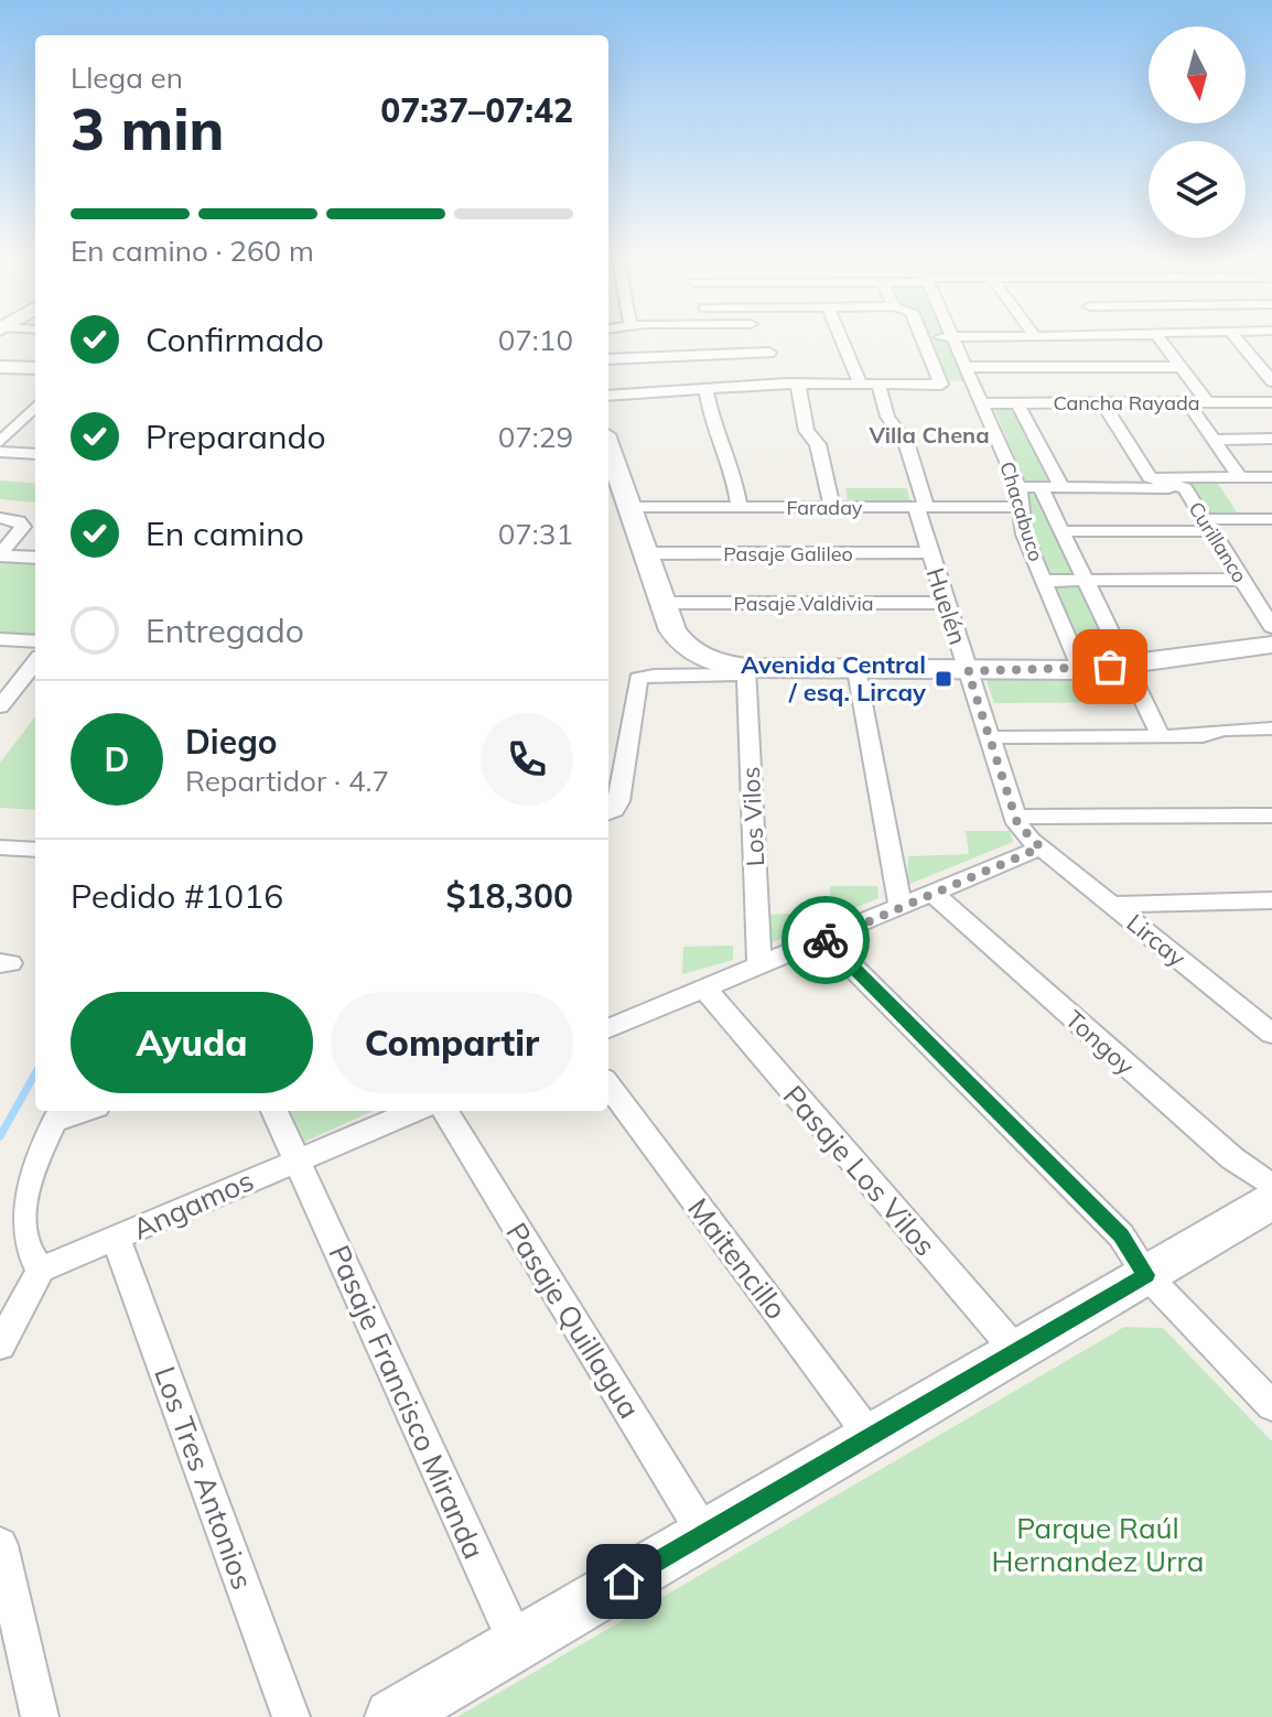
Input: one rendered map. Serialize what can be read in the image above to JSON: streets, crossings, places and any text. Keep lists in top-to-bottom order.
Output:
{
  "streets": {
    "street": [
      "Cancha Rayada",
      "Faraday",
      "Chacabuco",
      "Curillanco",
      "Pasaje Galileo",
      "Pasaje Valdivia",
      "Huelén",
      "Los Vilos",
      "Lircay",
      "Tongoy",
      "Pasaje Los Vilos",
      "Angamos",
      "Maitencillo",
      "Pasaje Quillagua",
      "Pasaje Francisco Miranda",
      "Los Tres Antonios"
    ]
  },
  "crossings": [
    ["Cancha Rayada", "Chacabuco"],
    ["Faraday", "Chacabuco"],
    ["Faraday", "Huelén"],
    ["Pasaje Galileo", "Huelén"],
    ["Pasaje Valdivia", "Huelén"],
    ["Huelén", "Lircay"],
    ["Angamos", "Pasaje Francisco Miranda"],
    ["Angamos", "Los Tres Antonios"]
  ],
  "districts": ["Villa Chena"],
  "parks": ["Parque Raúl Hernandez Urra"],
  "places": {
    "transit": ["Avenida Central / esq. Lircay"]
  },
  "north": "bottom",
  "page": {
    "heading": ["3 min", "Llega en", "07:37–07:42"],
    "panel": [
      "Diego",
      "Repartidor · 4.7",
      "Pedido #1016",
      "$18,300"
    ],
    "bar": "En camino · 260 m",
    "list": [
      ["Confirmado", "07:10"],
      ["Preparando", "07:29"],
      ["En camino", "07:31"],
      "Entregado"
    ],
    "round": "D",
    "buttons": ["Ayuda", "Compartir"]
  }
}
